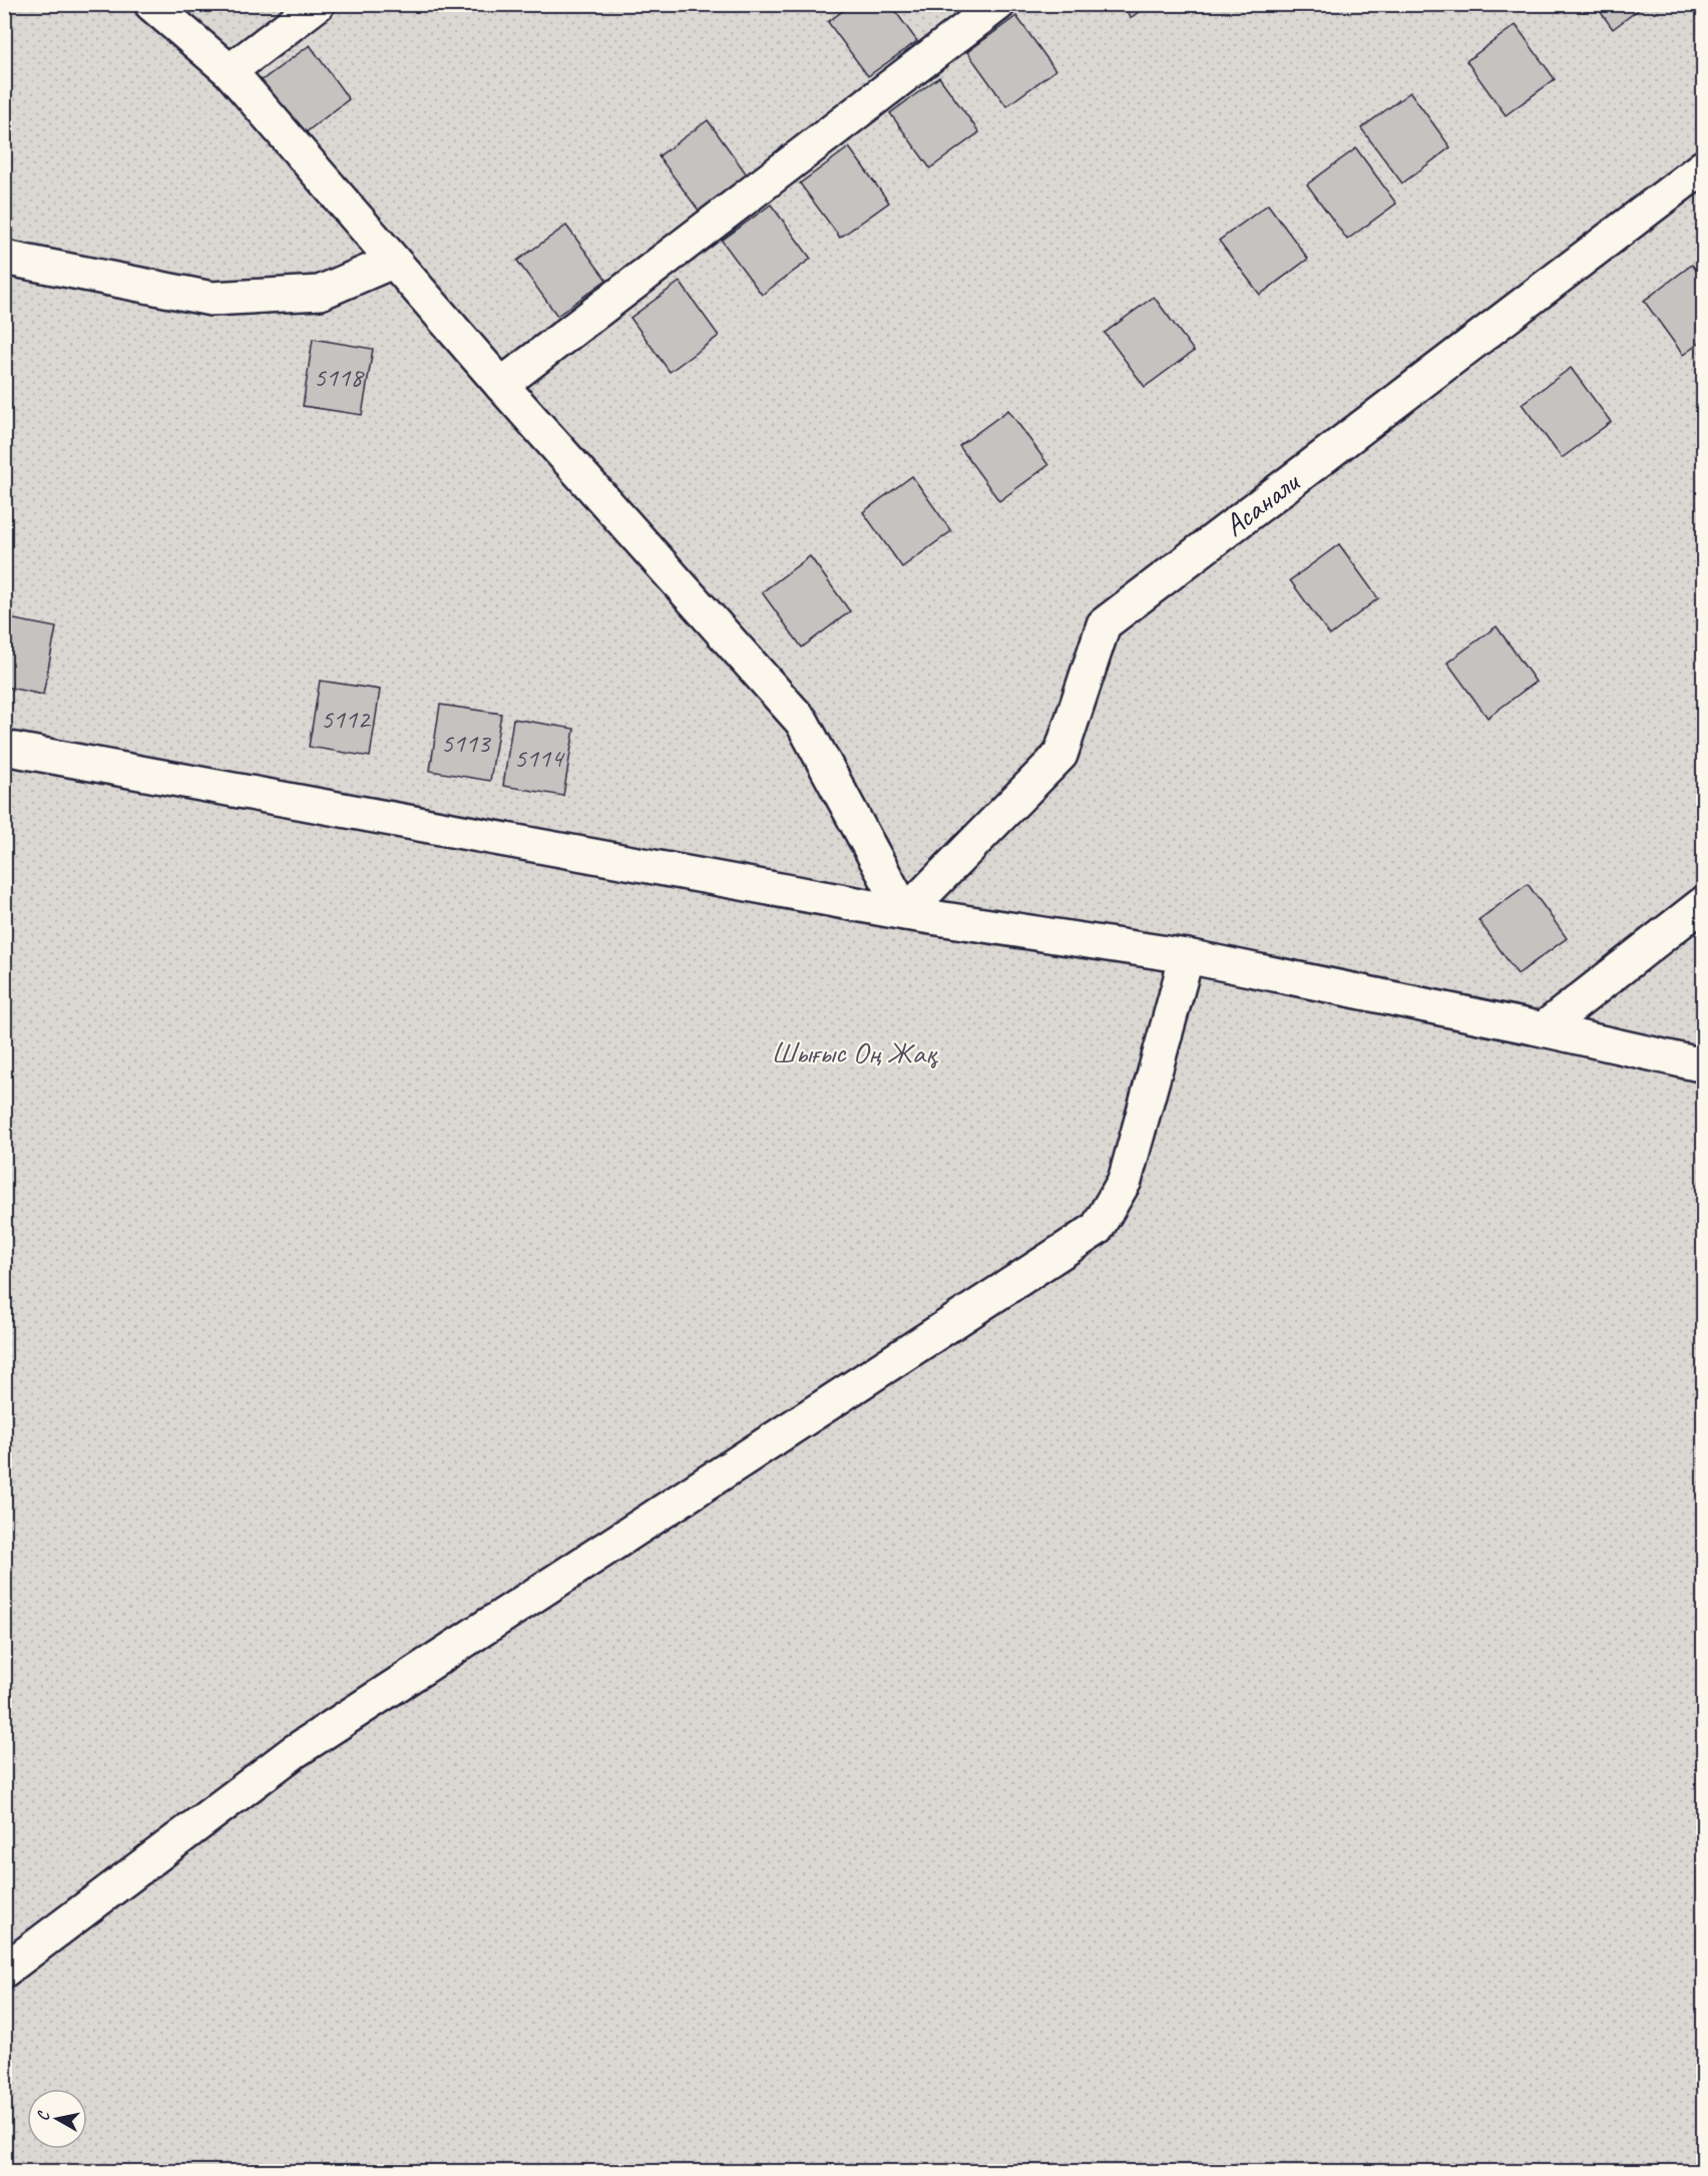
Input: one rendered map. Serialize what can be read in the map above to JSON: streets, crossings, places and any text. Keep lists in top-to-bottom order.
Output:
{
  "streets": {
    "street": ["Асанали"]
  },
  "parks": ["Шығыс Оң Жақ"],
  "house_numbers": [
    "5118",
    "5112",
    "5113",
    "5114"
  ],
  "north": "left"
}
